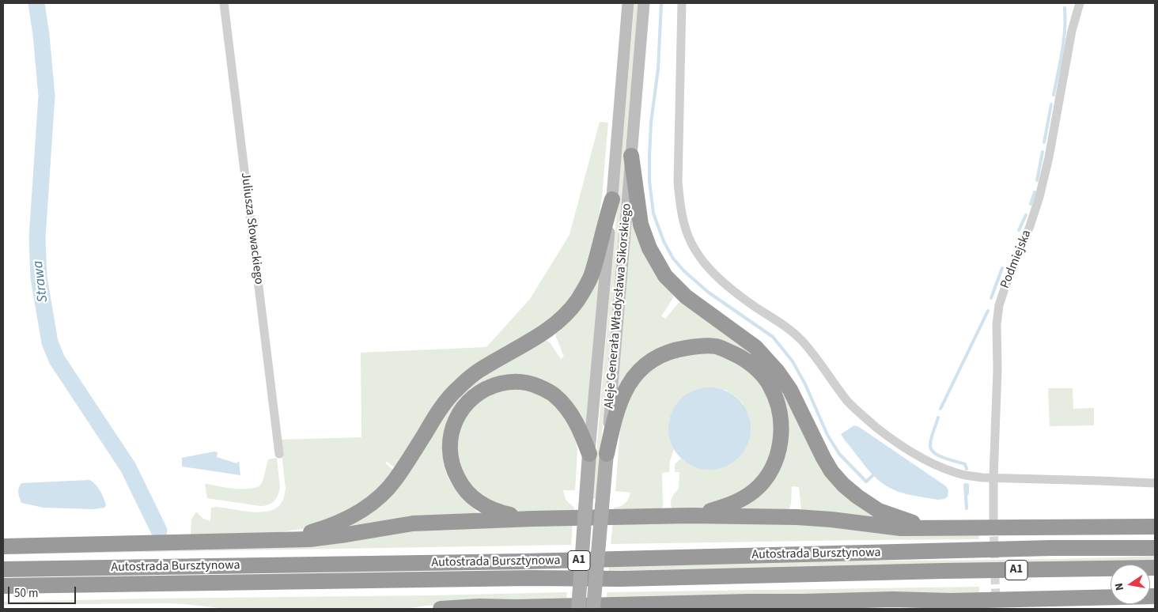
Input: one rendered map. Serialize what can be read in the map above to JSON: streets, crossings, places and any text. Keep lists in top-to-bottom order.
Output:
{
  "streets": {
    "highway": ["Autostrada Bursztynowa", "A1"],
    "main road": ["Aleje Generała Władysława Sikorskiego"],
    "street": ["Juliusza Słowackiego", "Podmiejska"]
  },
  "water": ["Strawa"],
  "scale_bar": "50 m",
  "north": "left"
}
